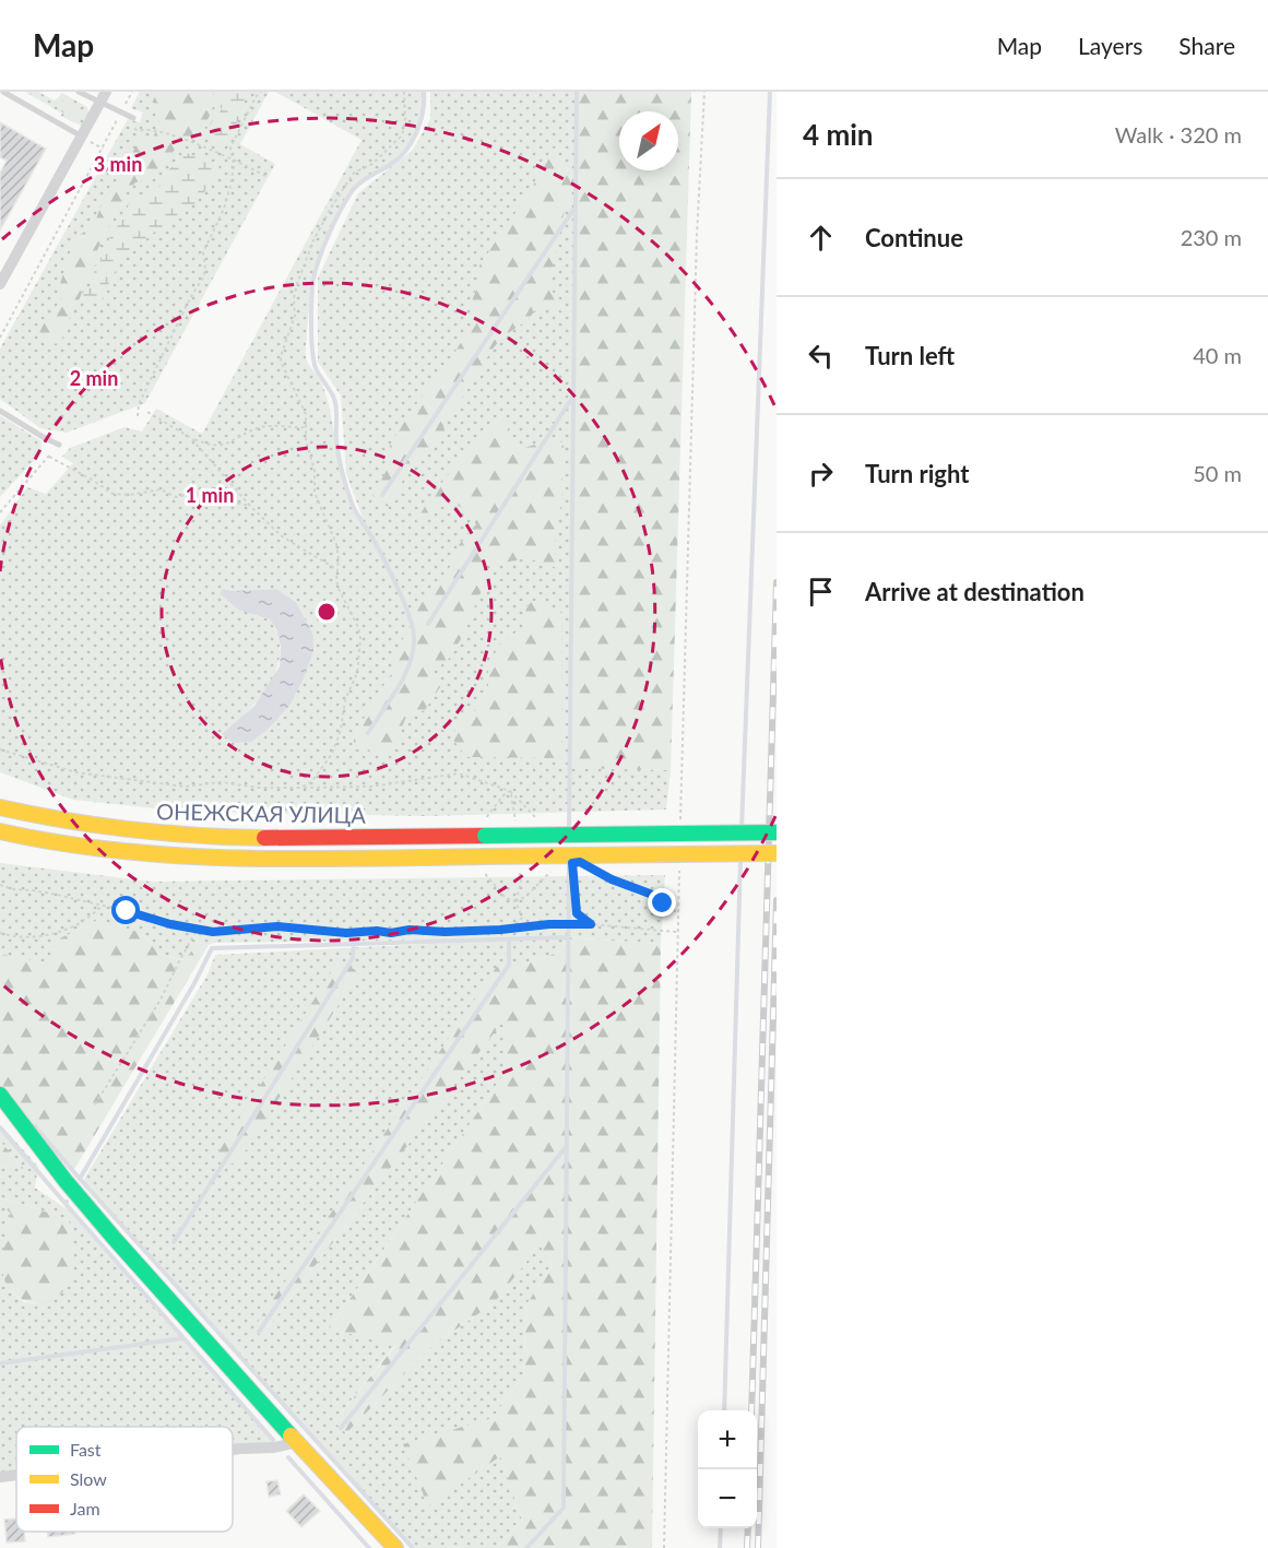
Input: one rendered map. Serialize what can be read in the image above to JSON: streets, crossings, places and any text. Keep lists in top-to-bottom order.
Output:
{
  "streets": {
    "main road": ["ОНЕЖСКАЯ УЛИЦА"]
  },
  "legend": ["Fast", "Slow", "Jam"],
  "north": "top right",
  "page": {
    "header": "Map",
    "nav": ["Map", "Layers", "Share"],
    "heading": ["4 min", "Walk · 320 m"],
    "list": [
      ["Continue", "230 m"],
      ["Turn left", "40 m"],
      ["Turn right", "50 m"],
      "Arrive at destination"
    ],
    "map_buttons": ["+", "−"]
  },
  "rings": ["3 min", "2 min", "1 min"]
}
